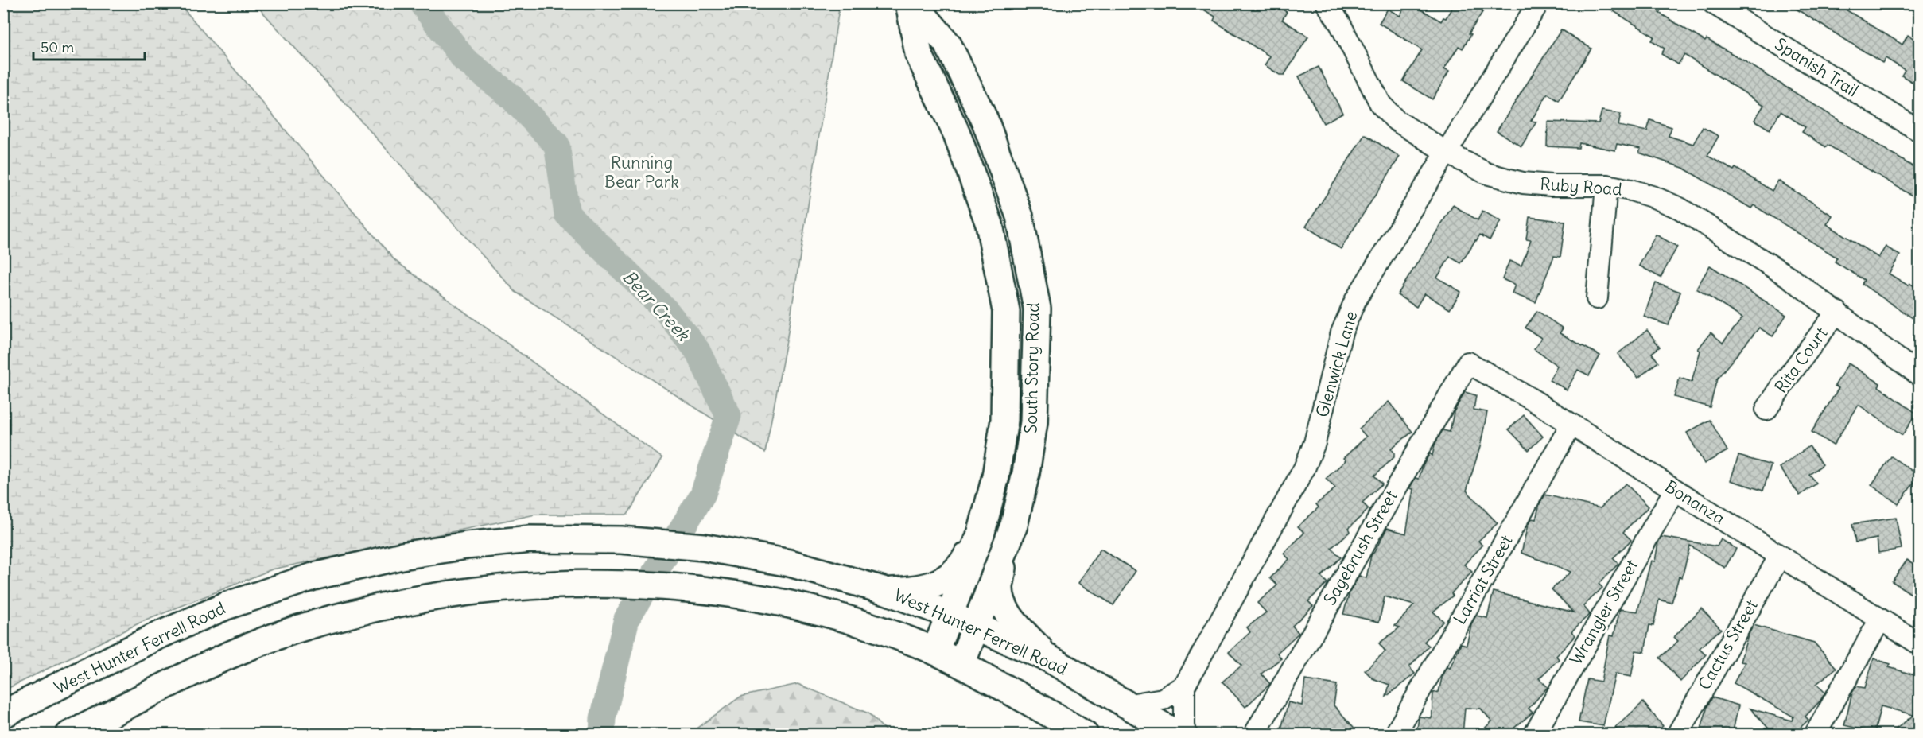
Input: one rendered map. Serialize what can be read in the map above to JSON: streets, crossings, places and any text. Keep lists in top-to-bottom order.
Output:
{
  "streets": {
    "main road": ["South Story Road", "West Hunter Ferrell Road"],
    "street": [
      "Spanish Trail",
      "Ruby Road",
      "Rita Court",
      "Glenwick Lane",
      "Bonanza",
      "Sagebrush Street",
      "Larriat Street",
      "Wrangler Street",
      "Cactus Street"
    ]
  },
  "crossings": [
    ["Ruby Road", "Rita Court"],
    ["Ruby Road", "Glenwick Lane"],
    ["South Story Road", "West Hunter Ferrell Road"],
    ["Bonanza", "Sagebrush Street"],
    ["Bonanza", "Larriat Street"],
    ["Bonanza", "Wrangler Street"],
    ["Bonanza", "Cactus Street"]
  ],
  "water": ["Bear Creek"],
  "parks": ["Running Bear Park"],
  "scale_bar": "50 m"
}
